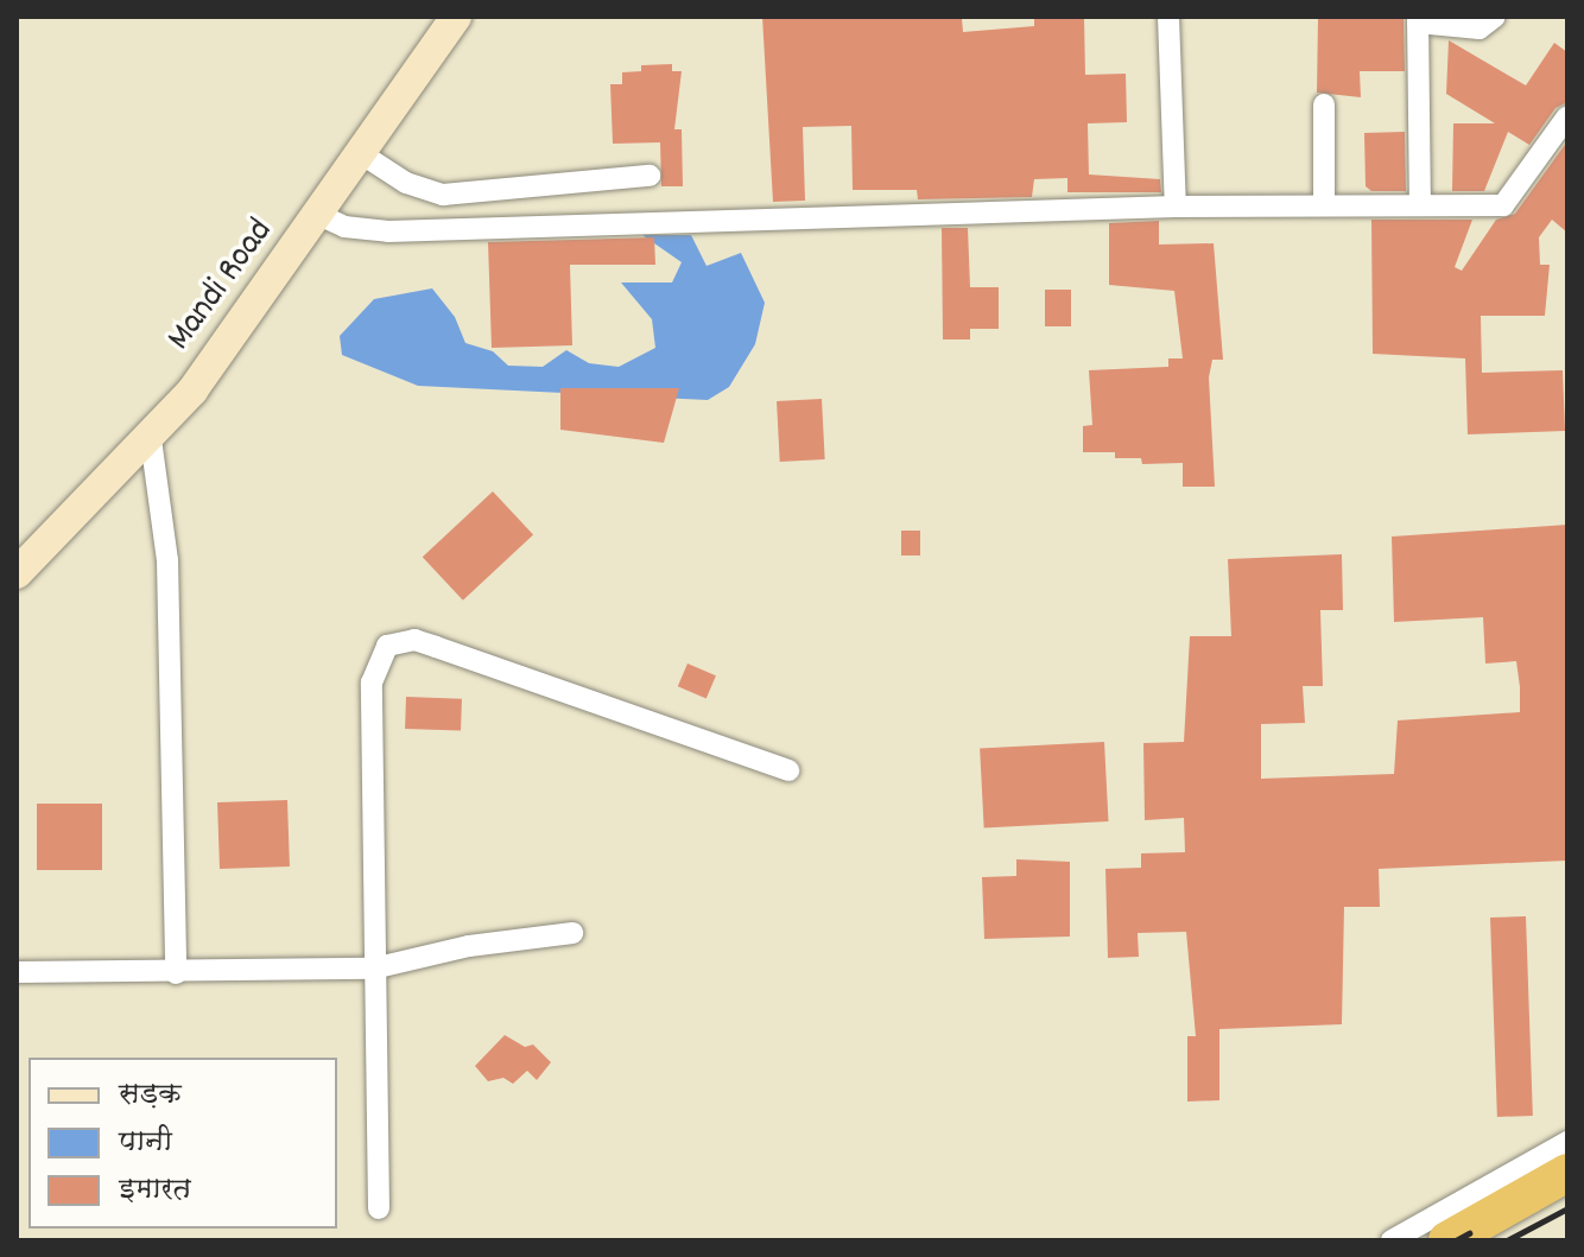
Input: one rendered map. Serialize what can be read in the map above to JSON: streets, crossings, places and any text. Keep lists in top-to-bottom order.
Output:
{
  "streets": {
    "street": ["Mandi Road"]
  },
  "legend": ["सड़क", "पानी", "इमारत"]
}
